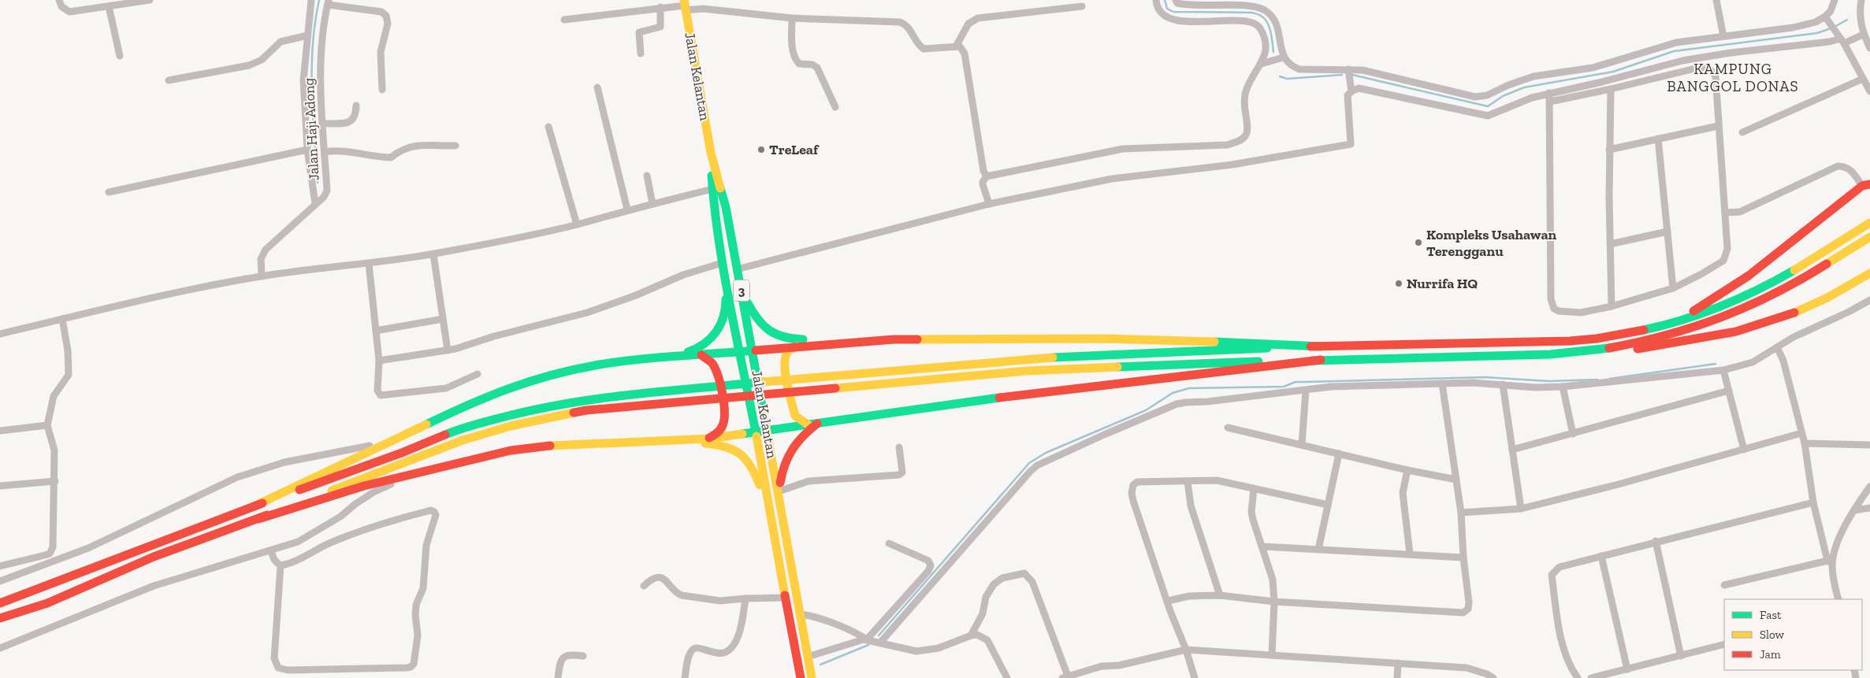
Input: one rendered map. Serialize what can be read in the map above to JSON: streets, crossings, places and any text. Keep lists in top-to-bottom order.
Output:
{
  "streets": {
    "main road": ["Jalan Kelantan", "3"],
    "street": ["Jalan Haji Adong"]
  },
  "districts": ["KAMPUNG BANGGOL DONAS"],
  "places": ["TreLeaf", "Kompleks Usahawan Terengganu", "Nurrifa HQ"],
  "legend": ["Fast", "Slow", "Jam"]
}
